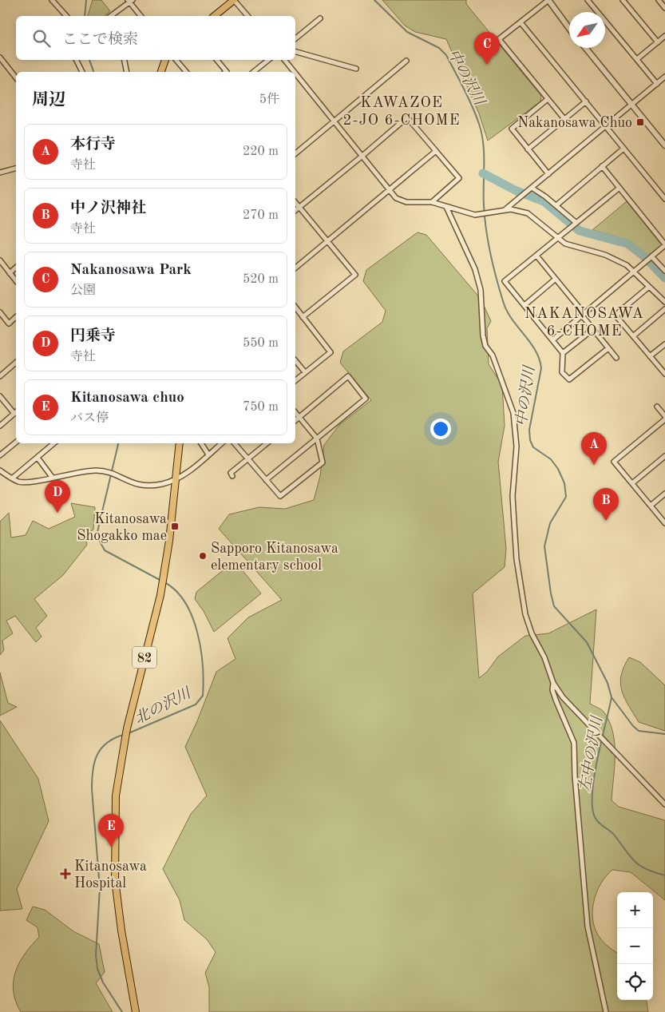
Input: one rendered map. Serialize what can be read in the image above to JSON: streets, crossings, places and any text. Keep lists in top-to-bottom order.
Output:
{
  "streets": {
    "main road": ["82"]
  },
  "districts": ["KAWAZOE 2-JO 6-CHOME", "NAKANOSAWA 6-CHOME"],
  "water": ["中の沢川", "北の沢川", "左中の沢川"],
  "places": {
    "transit": ["Nakanosawa Chuo", "Kitanosawa Shogakko mae"],
    "other": ["Sapporo Kitanosawa elementary school"],
    "health": ["Kitanosawa Hospital"]
  },
  "north": "bottom left",
  "page": {
    "search": "ここで検索",
    "pins": [
      "C",
      "A",
      "D",
      "B",
      "E"
    ],
    "heading": ["周辺", "5件"],
    "list": [
      {
        "mark": "A",
        "name": "本行寺",
        "note": "寺社",
        "value": "220 m"
      },
      {
        "mark": "B",
        "name": "中ノ沢神社",
        "note": "寺社",
        "value": "270 m"
      },
      {
        "mark": "C",
        "name": "Nakanosawa Park",
        "note": "公園",
        "value": "520 m"
      },
      {
        "mark": "D",
        "name": "円乗寺",
        "note": "寺社",
        "value": "550 m"
      },
      {
        "mark": "E",
        "name": "Kitanosawa chuo",
        "note": "バス停",
        "value": "750 m"
      }
    ],
    "map_buttons": ["+", "−"]
  }
}
